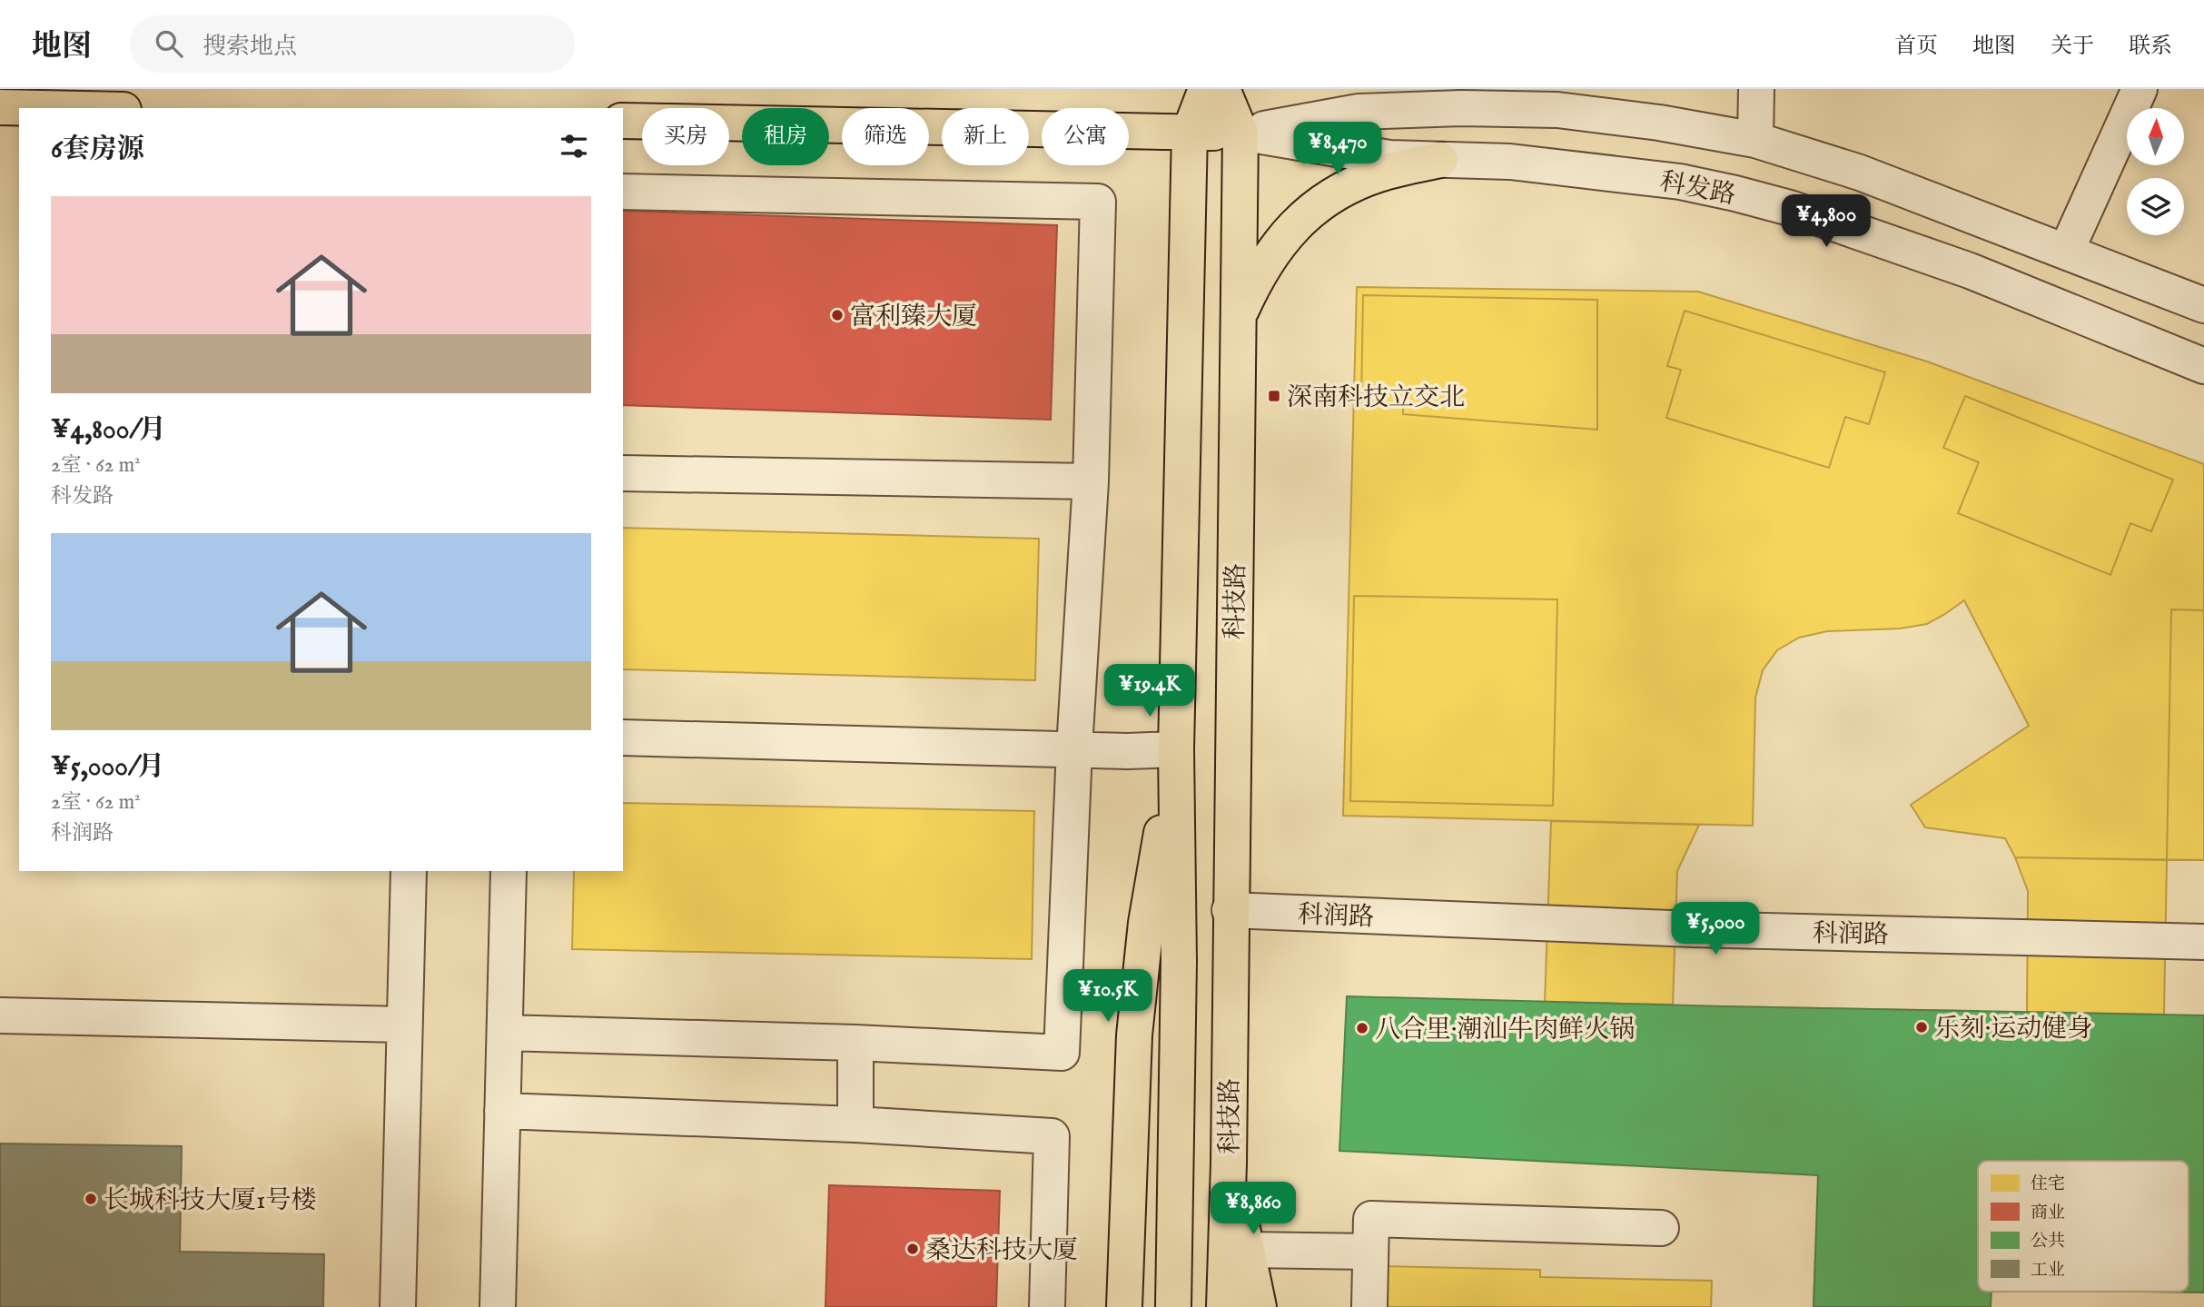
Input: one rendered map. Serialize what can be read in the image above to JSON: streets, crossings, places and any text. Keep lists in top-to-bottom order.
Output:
{
  "streets": {
    "main road": ["科发路", "科技路"],
    "street": ["科润路"]
  },
  "crossings": [
    ["科发路", "科技路"],
    ["科技路", "科润路"]
  ],
  "places": {
    "other": [
      "富利臻大厦",
      "乐刻·运动健身",
      "八合里·潮汕牛肉鲜火锅",
      "长城科技大厦1号楼",
      "桑达科技大厦"
    ],
    "transit": ["深南科技立交北"]
  },
  "legend": [
    "住宅",
    "商业",
    "公共",
    "工业"
  ],
  "north": "top",
  "page": {
    "header": "地图",
    "search": "搜索地点",
    "nav": [
      "首页",
      "地图",
      "关于",
      "联系"
    ],
    "chip": [
      "买房",
      "租房",
      "筛选",
      "新上",
      "公寓"
    ],
    "heading": "6套房源",
    "price": [
      "¥8,470",
      "¥4,800",
      "¥19.4K",
      "¥5,000",
      "¥10.5K",
      "¥8,860"
    ],
    "list": [
      {
        "name": "¥4,800/月",
        "note": "2室 · 62 m² · 科发路"
      },
      {
        "name": "¥5,000/月",
        "note": "2室 · 62 m² · 科润路"
      }
    ]
  }
}
